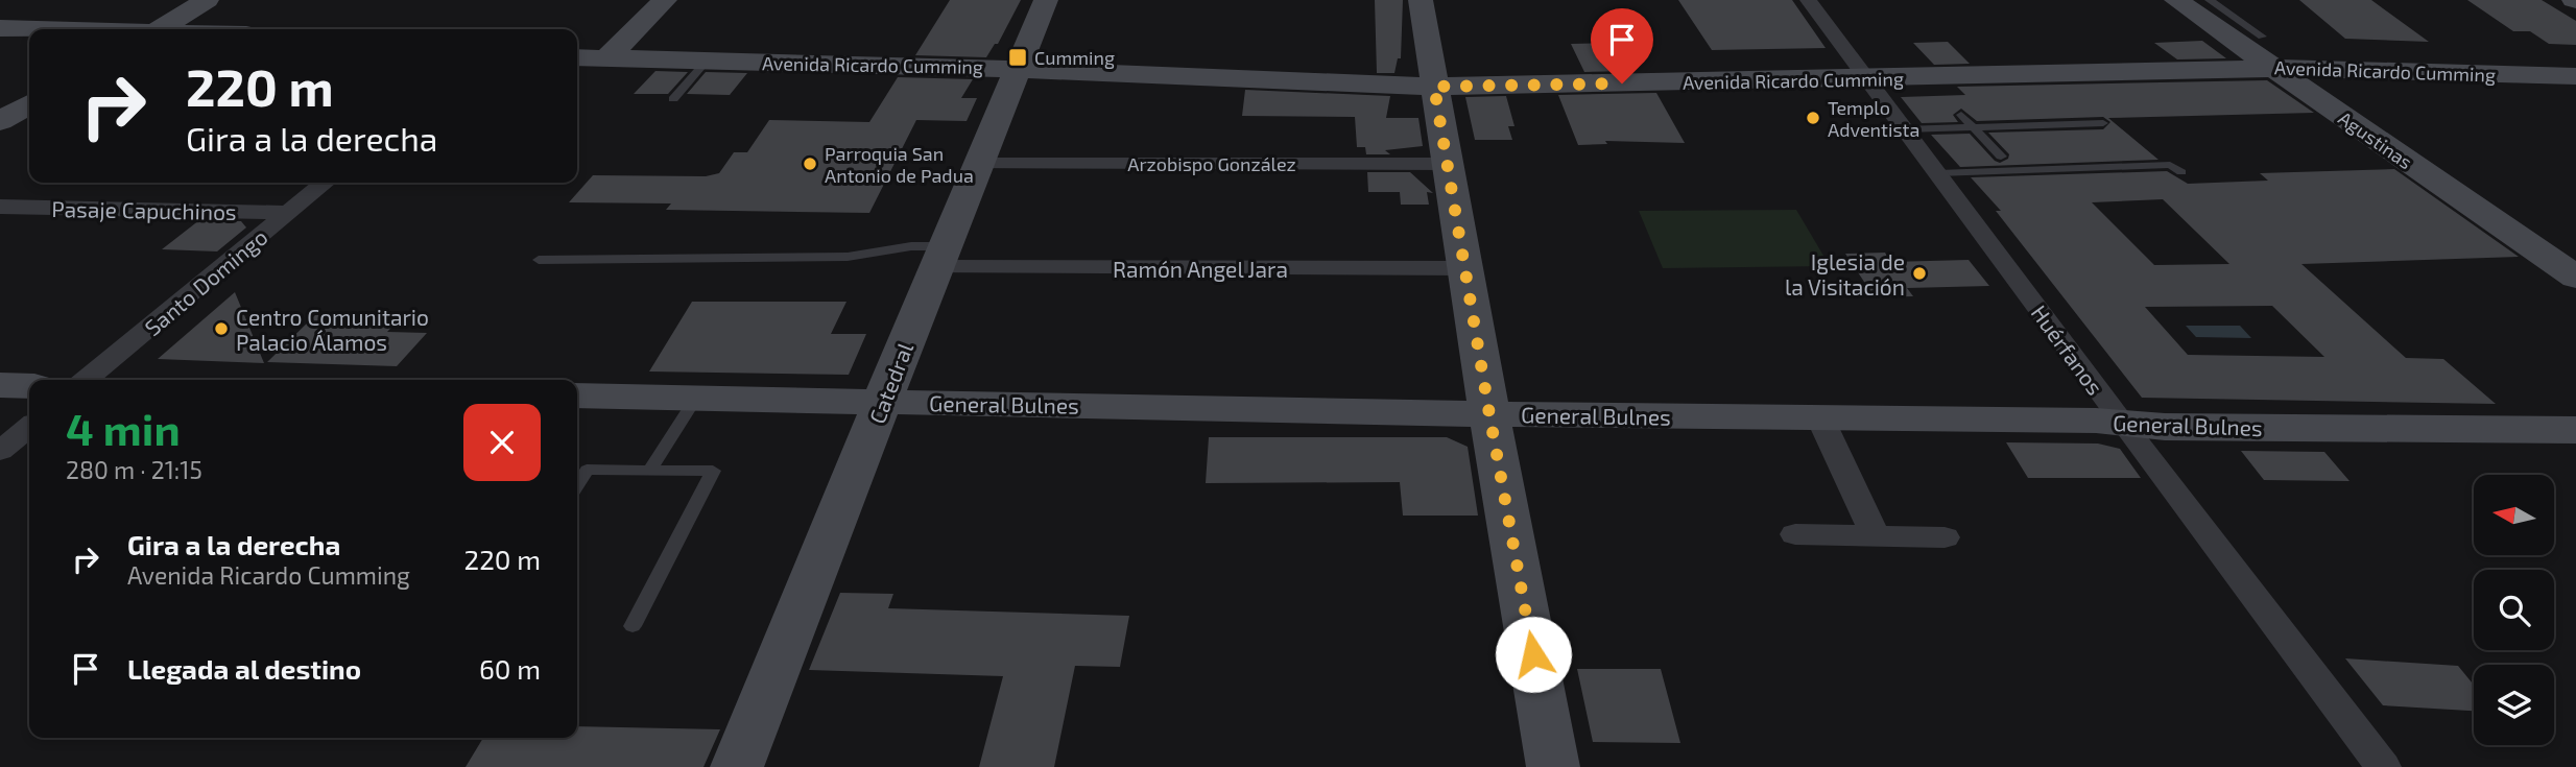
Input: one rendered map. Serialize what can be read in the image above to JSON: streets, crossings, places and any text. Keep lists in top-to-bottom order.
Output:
{
  "streets": {
    "main road": [
      "Avenida Ricardo Cumming",
      "Agustinas",
      "Catedral",
      "General Bulnes"
    ],
    "street": [
      "Arzobispo González",
      "Pasaje Capuchinos",
      "Ramón Angel Jara",
      "Santo Domingo",
      "Huérfanos"
    ]
  },
  "crossings": [
    ["Avenida Ricardo Cumming", "Agustinas"],
    ["Avenida Ricardo Cumming", "Huérfanos"],
    ["Avenida Ricardo Cumming", "Catedral"],
    ["Arzobispo González", "Catedral"],
    ["Pasaje Capuchinos", "Santo Domingo"],
    ["Ramón Angel Jara", "Catedral"],
    ["Huérfanos", "General Bulnes"],
    ["Catedral", "General Bulnes"]
  ],
  "places": {
    "transit": ["Cumming"],
    "other": [
      "Templo Adventista",
      "Parroquia San Antonio de Padua",
      "Iglesia de la Visitación",
      "Centro Comunitario Palacio Álamos"
    ]
  },
  "north": "left",
  "page": {
    "turn": ["220 m", "Gira a la derecha"],
    "heading": ["4 min", "280 m · 21:15"],
    "list": [
      {
        "name": "Gira a la derecha",
        "note": "Avenida Ricardo Cumming",
        "value": "220 m"
      },
      {
        "name": "Llegada al destino",
        "value": "60 m"
      }
    ]
  }
}
